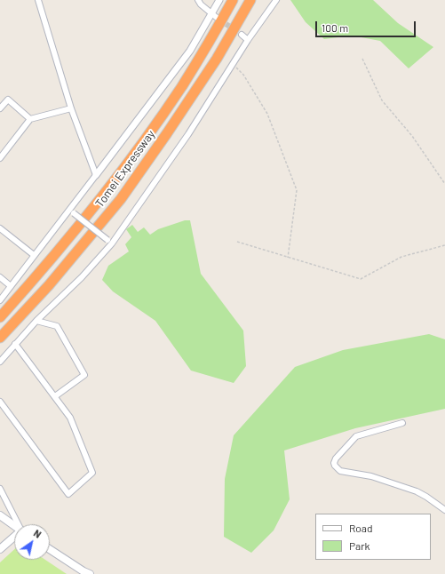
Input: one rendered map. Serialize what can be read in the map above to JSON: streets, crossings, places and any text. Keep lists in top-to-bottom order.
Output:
{
  "streets": {
    "highway": ["Tomei Expressway"]
  },
  "legend": ["Road", "Park"],
  "scale_bar": "100 m",
  "north": "top right"
}
